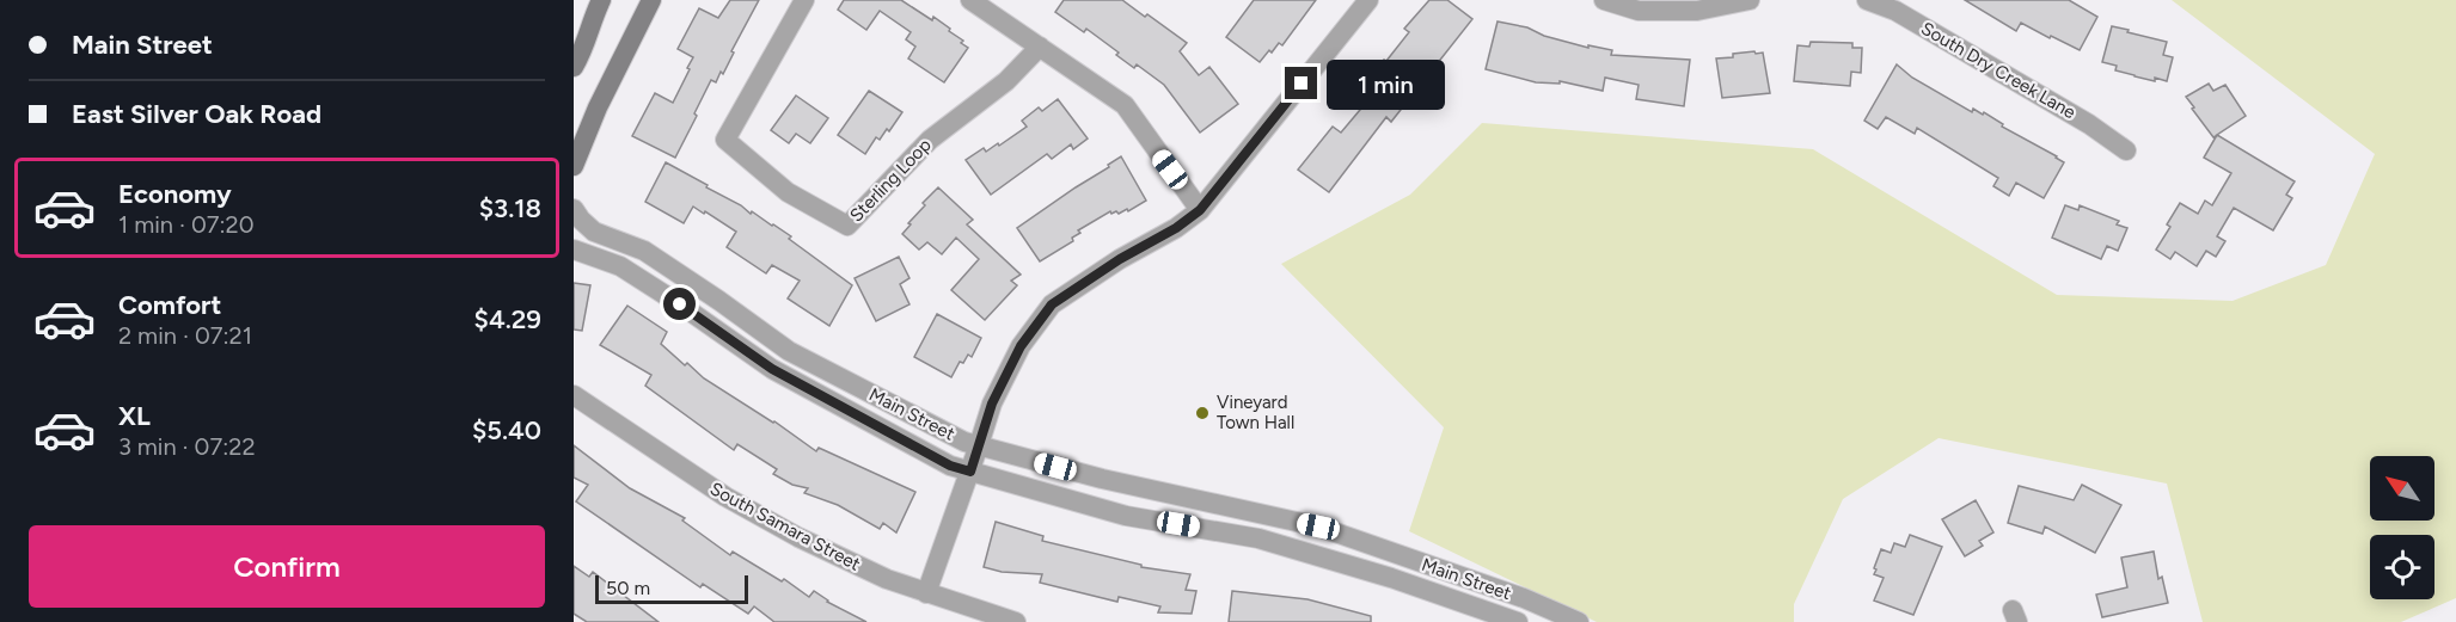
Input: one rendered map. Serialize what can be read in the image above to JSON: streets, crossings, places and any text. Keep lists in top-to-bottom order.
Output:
{
  "streets": {
    "street": [
      "South Dry Creek Lane",
      "Sterling Loop",
      "Main Street",
      "South Samara Street"
    ]
  },
  "places": ["Vineyard Town Hall"],
  "scale_bar": "50 m",
  "north": "top left",
  "page": {
    "banner": ["Main Street", "East Silver Oak Road"],
    "bubble": "1 min",
    "list": [
      {
        "name": "Economy",
        "note": "1 min · 07:20",
        "value": "$3.18"
      },
      {
        "name": "Comfort",
        "note": "2 min · 07:21",
        "value": "$4.29"
      },
      {
        "name": "XL",
        "note": "3 min · 07:22",
        "value": "$5.40"
      }
    ],
    "buttons": "Confirm",
    "scale": "50 m"
  }
}
